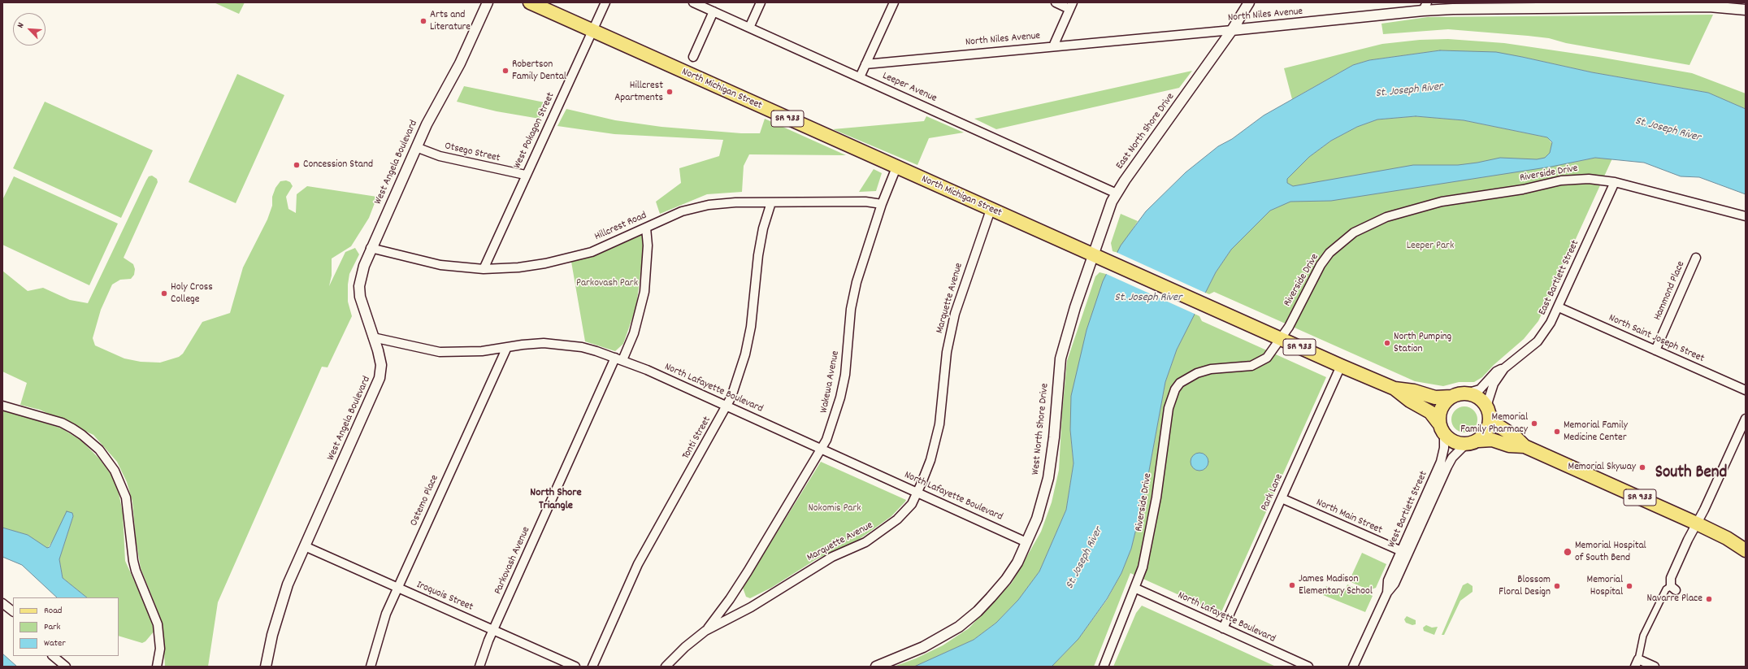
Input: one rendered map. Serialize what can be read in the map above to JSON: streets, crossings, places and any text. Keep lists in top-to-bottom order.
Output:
{
  "streets": {
    "main road": ["North Michigan Street", "SR 933"],
    "street": [
      "North Niles Avenue",
      "Leeper Avenue",
      "West Pokagon Street",
      "East North Shore Drive",
      "Otsego Street",
      "West Angela Boulevard",
      "Riverside Drive",
      "Hillcrest Road",
      "East Bartlett Street",
      "Hammond Place",
      "Marquette Avenue",
      "North Saint Joseph Street",
      "Wakewa Avenue",
      "North Lafayette Boulevard",
      "West North Shore Drive",
      "Tonti Street",
      "Park Lane",
      "Ostemo Place",
      "West Bartlett Street",
      "North Main Street",
      "Parkovash Avenue",
      "Iroquois Street"
    ]
  },
  "crossings": [
    ["North Niles Avenue", "East North Shore Drive"],
    ["Leeper Avenue", "East North Shore Drive"],
    ["North Michigan Street", "SR 933"],
    ["North Michigan Street", "West Pokagon Street"],
    ["North Michigan Street", "East North Shore Drive"],
    ["North Michigan Street", "Riverside Drive"],
    ["North Michigan Street", "East Bartlett Street"],
    ["North Michigan Street", "Marquette Avenue"],
    ["North Michigan Street", "Wakewa Avenue"],
    ["North Michigan Street", "West North Shore Drive"],
    ["North Michigan Street", "Park Lane"],
    ["North Michigan Street", "West Bartlett Street"],
    ["SR 933", "East Bartlett Street"],
    ["SR 933", "West Bartlett Street"],
    ["West Pokagon Street", "Otsego Street"],
    ["West Pokagon Street", "Hillcrest Road"],
    ["East North Shore Drive", "West North Shore Drive"],
    ["Otsego Street", "West Angela Boulevard"],
    ["West Angela Boulevard", "Hillcrest Road"],
    ["West Angela Boulevard", "North Lafayette Boulevard"],
    ["West Angela Boulevard", "Iroquois Street"],
    ["Riverside Drive", "East Bartlett Street"],
    ["Riverside Drive", "North Lafayette Boulevard"],
    ["Hillcrest Road", "Wakewa Avenue"],
    ["Hillcrest Road", "Tonti Street"],
    ["Hillcrest Road", "Parkovash Avenue"],
    ["East Bartlett Street", "North Saint Joseph Street"],
    ["East Bartlett Street", "West Bartlett Street"],
    ["Hammond Place", "North Saint Joseph Street"],
    ["Marquette Avenue", "Wakewa Avenue"],
    ["Marquette Avenue", "North Lafayette Boulevard"],
    ["Wakewa Avenue", "North Lafayette Boulevard"],
    ["North Lafayette Boulevard", "West North Shore Drive"],
    ["North Lafayette Boulevard", "Tonti Street"],
    ["North Lafayette Boulevard", "Park Lane"],
    ["North Lafayette Boulevard", "Ostemo Place"],
    ["North Lafayette Boulevard", "Parkovash Avenue"],
    ["Park Lane", "North Main Street"],
    ["Ostemo Place", "Iroquois Street"],
    ["West Bartlett Street", "North Main Street"],
    ["Parkovash Avenue", "Iroquois Street"]
  ],
  "districts": ["South Bend", "North Shore Triangle"],
  "water": ["St. Joseph River"],
  "parks": ["Leeper Park", "Parkovash Park", "Nokomis Park"],
  "places": [
    "Arts and Literature",
    "Robertson Family Dental",
    "Hillcrest Apartments",
    "Concession Stand",
    "Holy Cross College",
    "North Pumping Station",
    "Memorial Family Pharmacy",
    "Memorial Family Medicine Center",
    "Memorial Skyway",
    "Memorial Hospital of South Bend",
    "James Madison Elementary School",
    "Blossom Floral Design",
    "Memorial Hospital",
    "Navarre Place"
  ],
  "legend": ["Road", "Park", "Water"],
  "north": "top left"
}
